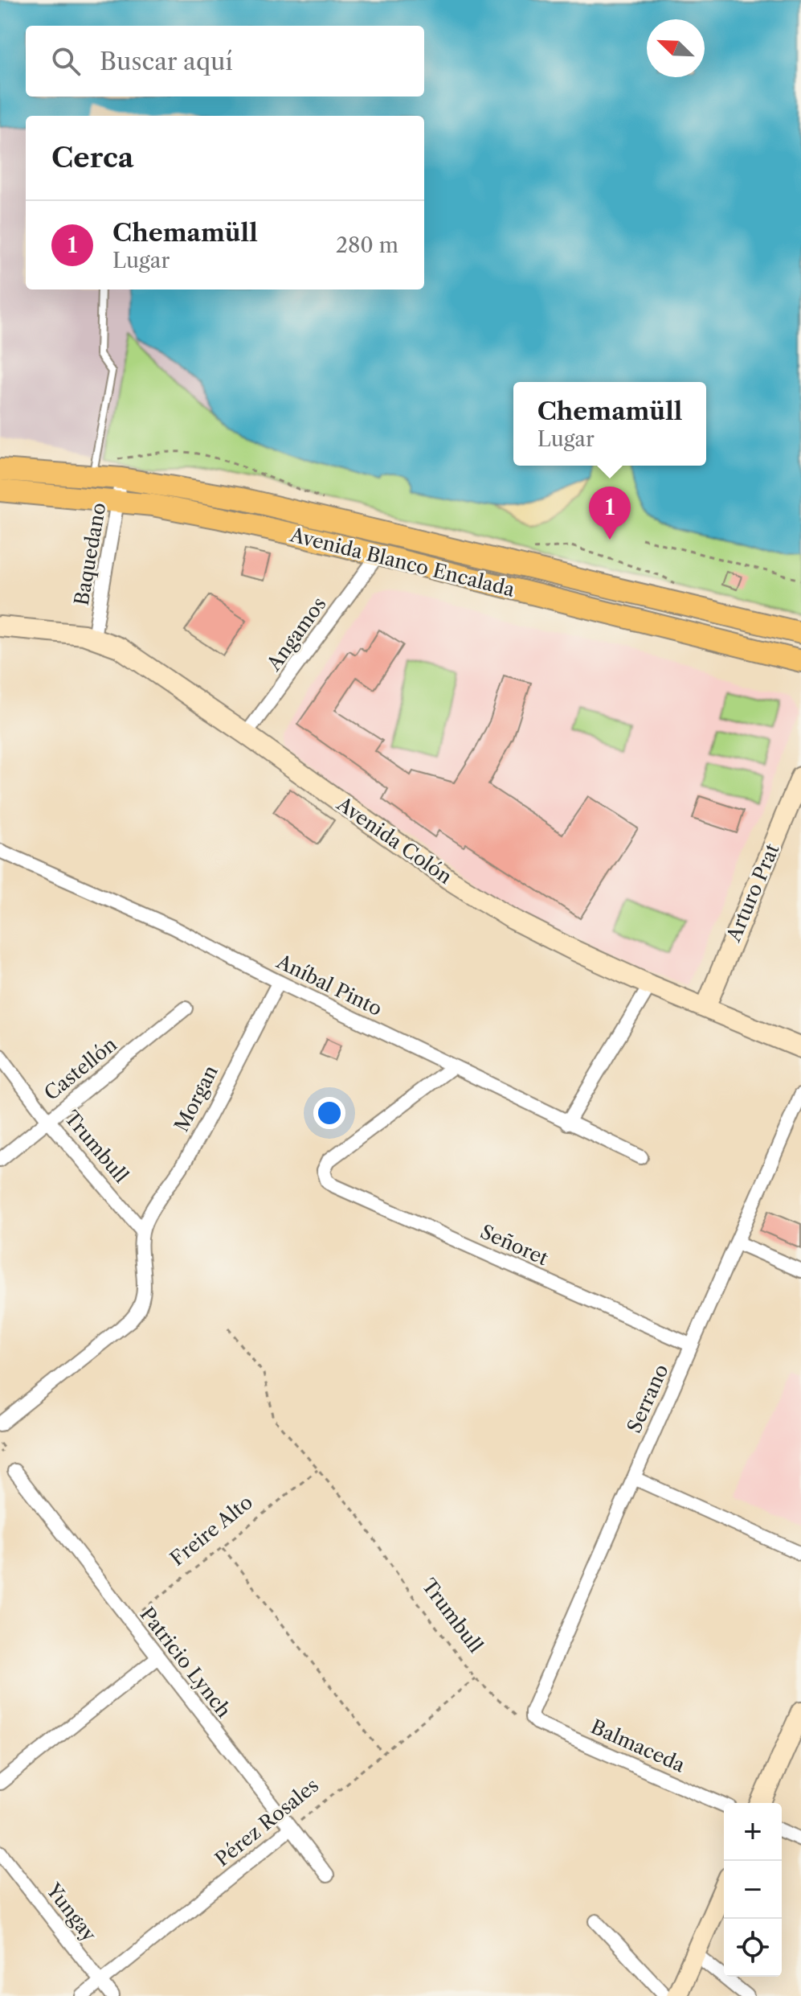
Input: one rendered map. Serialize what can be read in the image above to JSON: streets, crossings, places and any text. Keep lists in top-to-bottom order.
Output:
{
  "streets": {
    "main road": ["Avenida Blanco Encalada", "Avenida Colón", "Arturo Prat"],
    "street": [
      "Baquedano",
      "Angamos",
      "Aníbal Pinto",
      "Castellón",
      "Morgan",
      "Trumbull",
      "Señoret",
      "Serrano",
      "Patricio Lynch",
      "Balmaceda",
      "Pérez Rosales",
      "Yungay"
    ],
    "path": ["Freire Alto"]
  },
  "crossings": [
    ["Baquedano", "Avenida Blanco Encalada"],
    ["Baquedano", "Avenida Colón"],
    ["Avenida Blanco Encalada", "Angamos"],
    ["Angamos", "Avenida Colón"],
    ["Avenida Colón", "Arturo Prat"],
    ["Aníbal Pinto", "Morgan"],
    ["Aníbal Pinto", "Señoret"],
    ["Castellón", "Trumbull"],
    ["Morgan", "Trumbull"],
    ["Trumbull", "Serrano"],
    ["Trumbull", "Freire Alto"],
    ["Trumbull", "Balmaceda"],
    ["Trumbull", "Pérez Rosales"],
    ["Señoret", "Serrano"],
    ["Serrano", "Balmaceda"],
    ["Freire Alto", "Patricio Lynch"],
    ["Patricio Lynch", "Pérez Rosales"],
    ["Pérez Rosales", "Yungay"]
  ],
  "north": "top left",
  "page": {
    "search": "Buscar aquí",
    "heading": "Cerca",
    "list": [
      {
        "mark": "1",
        "name": "Chemamüll",
        "note": "Lugar",
        "value": "280 m"
      }
    ],
    "popup": ["Chemamüll", "Lugar"],
    "pins": "1",
    "map_buttons": ["+", "−"]
  }
}
